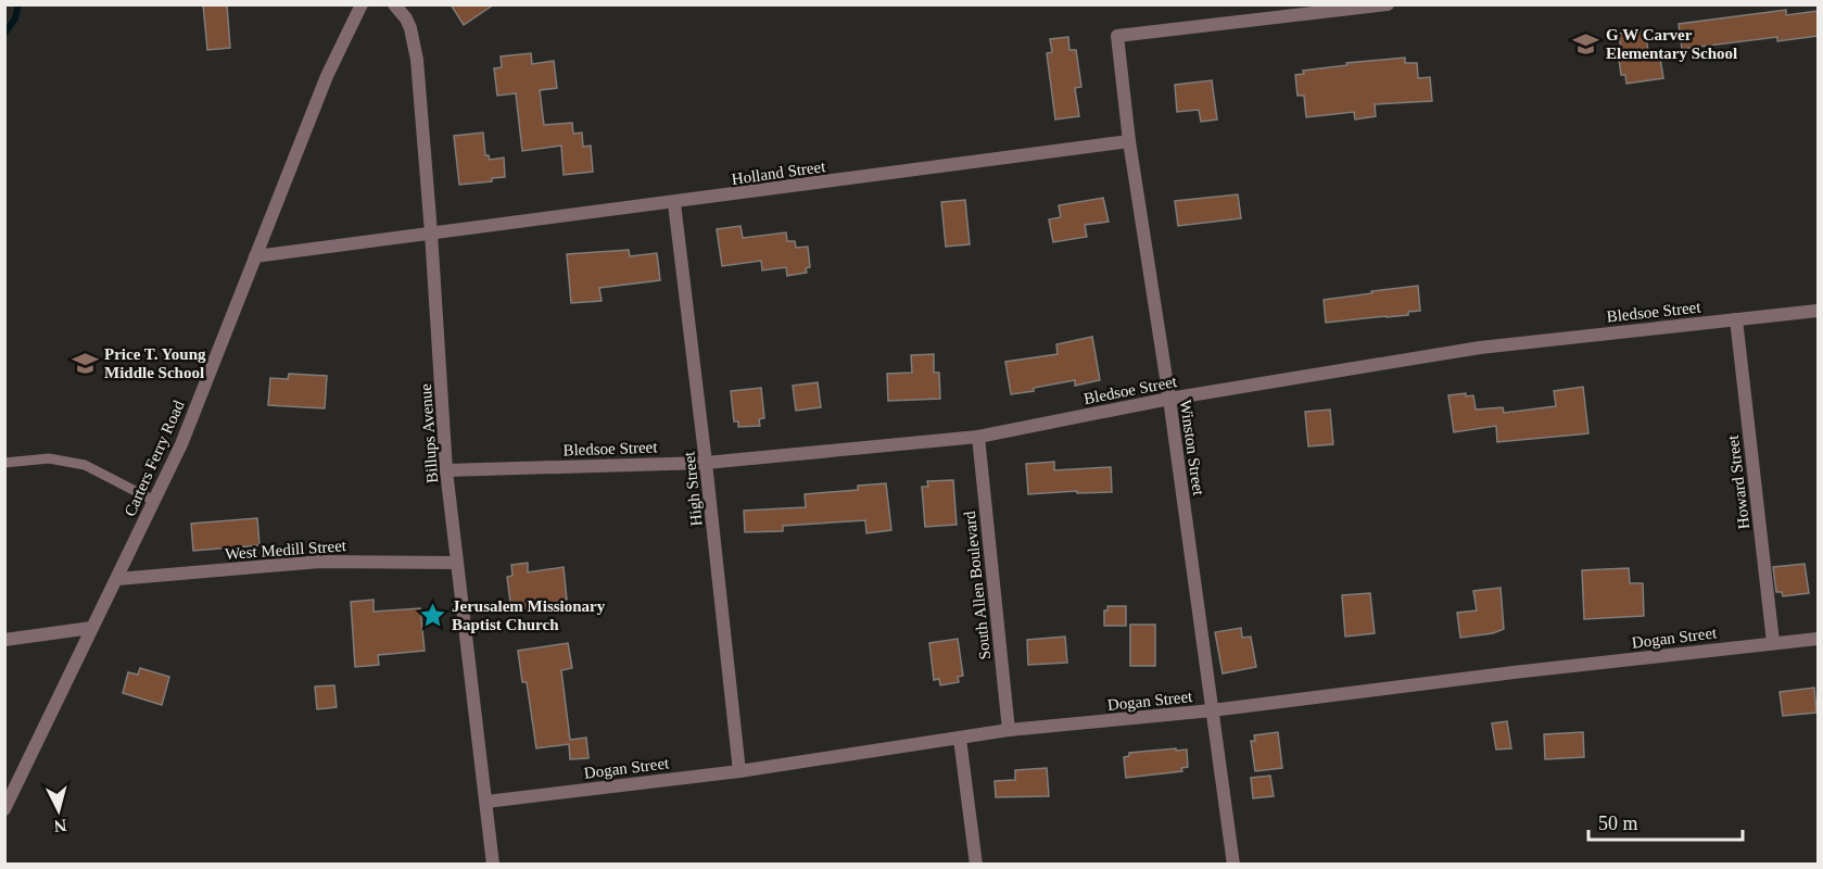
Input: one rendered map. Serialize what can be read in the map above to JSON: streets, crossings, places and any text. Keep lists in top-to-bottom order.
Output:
{
  "streets": {
    "street": [
      "Holland Street",
      "Bledsoe Street",
      "Billups Avenue",
      "Winston Street",
      "Carters Ferry Road",
      "Howard Street",
      "High Street",
      "West Medill Street",
      "South Allen Boulevard",
      "Dogan Street"
    ]
  },
  "crossings": [
    ["Holland Street", "Billups Avenue"],
    ["Holland Street", "Winston Street"],
    ["Holland Street", "Carters Ferry Road"],
    ["Holland Street", "High Street"],
    ["Bledsoe Street", "Billups Avenue"],
    ["Bledsoe Street", "Winston Street"],
    ["Bledsoe Street", "Howard Street"],
    ["Bledsoe Street", "High Street"],
    ["Bledsoe Street", "South Allen Boulevard"],
    ["Billups Avenue", "West Medill Street"],
    ["Billups Avenue", "Dogan Street"],
    ["Winston Street", "Dogan Street"],
    ["Carters Ferry Road", "West Medill Street"],
    ["Howard Street", "Dogan Street"],
    ["High Street", "Dogan Street"],
    ["South Allen Boulevard", "Dogan Street"]
  ],
  "places": {
    "school or university": ["G W Carver Elementary School", "Price T. Young Middle School"],
    "place": ["Jerusalem Missionary Baptist Church"]
  },
  "scale_bar": "50 m",
  "north": "bottom"
}
